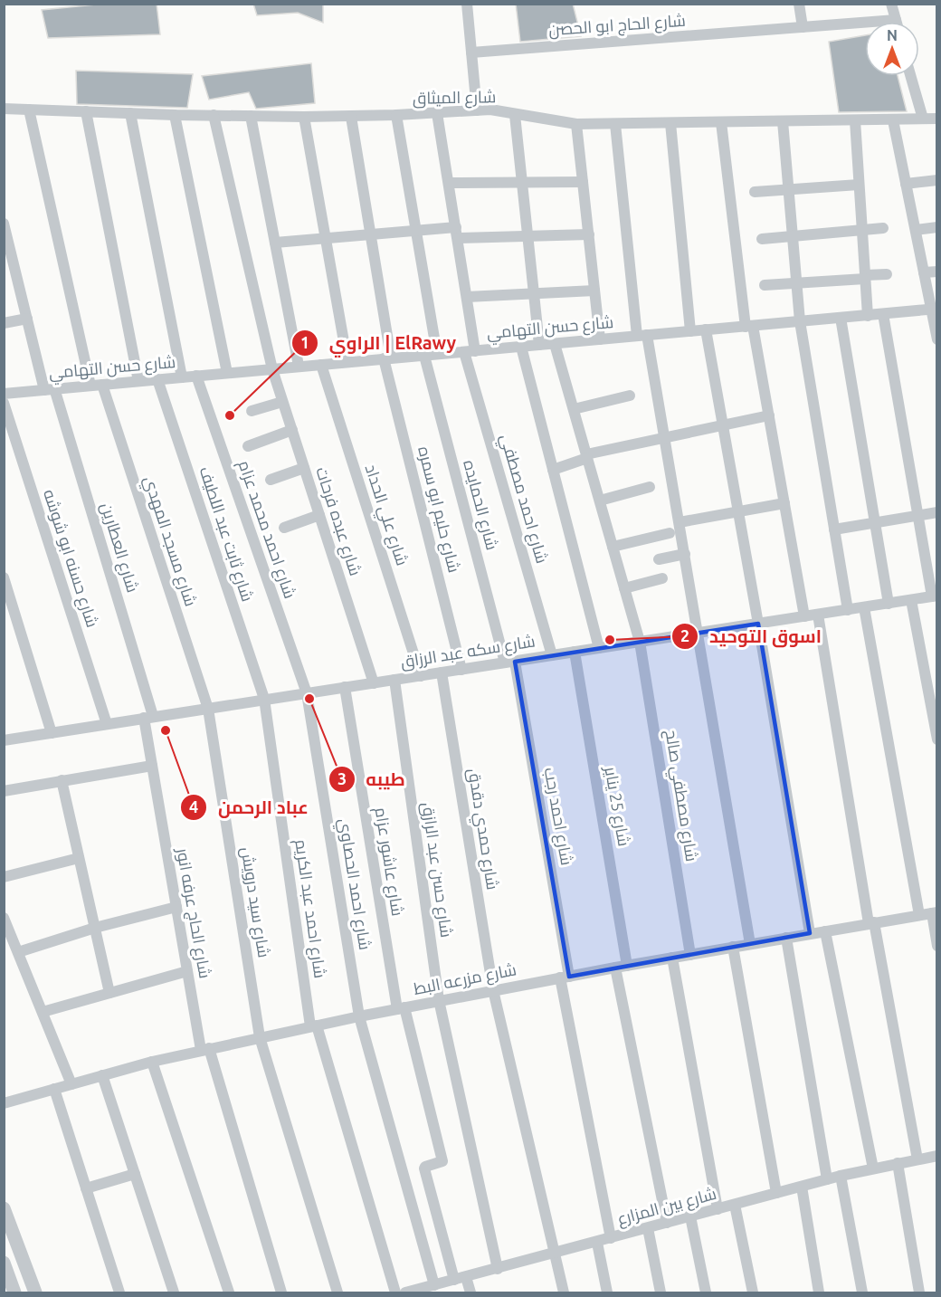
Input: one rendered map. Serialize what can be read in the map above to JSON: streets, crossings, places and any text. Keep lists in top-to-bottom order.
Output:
{
  "streets": {
    "street": [
      "شارع الحاج ابو الحصن",
      "شارع الميثاق",
      "شارع حسن التهامي",
      "شارع احمد مصطفي",
      "شارع الحمايده",
      "شارع حليم ابو سمره",
      "شارع علي الحداد",
      "شارع عبده فرحات",
      "شارع احمد محمد عزام",
      "شارع ثابت عبد اللطيف",
      "شارع مسجد المهدي",
      "شارع العطارين",
      "شارع حسنه ابو شوشه",
      "شارع سكه عبد الرزاق",
      "شارع مصطفي صالح",
      "شارع 25 يناير",
      "شارع احمد رجب",
      "شارع حمدي دقدق",
      "شارع عاشور عزام",
      "شارع حسن عبد الرازق",
      "شارع احمد الحصاوي",
      "شارع سيد درويش",
      "شارع احمد عبد الكريم",
      "شارع الحاج عرفه انور",
      "شارع مزرعه البط",
      "شارع بين المزارع"
    ]
  },
  "crossings": [
    ["شارع الميثاق", "شارع احمد مصطفي"],
    ["شارع الميثاق", "شارع حليم ابو سمره"],
    ["شارع الميثاق", "شارع عبده فرحات"],
    ["شارع الميثاق", "شارع مسجد المهدي"],
    ["شارع حسن التهامي", "شارع احمد مصطفي"],
    ["شارع حسن التهامي", "شارع الحمايده"],
    ["شارع حسن التهامي", "شارع حليم ابو سمره"],
    ["شارع حسن التهامي", "شارع علي الحداد"],
    ["شارع حسن التهامي", "شارع عبده فرحات"],
    ["شارع حسن التهامي", "شارع احمد محمد عزام"],
    ["شارع حسن التهامي", "شارع ثابت عبد اللطيف"],
    ["شارع حسن التهامي", "شارع مسجد المهدي"],
    ["شارع حسن التهامي", "شارع العطارين"],
    ["شارع حسن التهامي", "شارع مصطفي صالح"],
    ["شارع احمد مصطفي", "شارع سكه عبد الرزاق"],
    ["شارع الحمايده", "شارع سكه عبد الرزاق"],
    ["شارع الحمايده", "شارع احمد رجب"],
    ["شارع حليم ابو سمره", "شارع سكه عبد الرزاق"],
    ["شارع علي الحداد", "شارع سكه عبد الرزاق"],
    ["شارع عبده فرحات", "شارع سكه عبد الرزاق"],
    ["شارع احمد محمد عزام", "شارع سكه عبد الرزاق"],
    ["شارع احمد محمد عزام", "شارع احمد الحصاوي"],
    ["شارع ثابت عبد اللطيف", "شارع سكه عبد الرزاق"],
    ["شارع ثابت عبد اللطيف", "شارع احمد عبد الكريم"],
    ["شارع مسجد المهدي", "شارع سكه عبد الرزاق"],
    ["شارع مسجد المهدي", "شارع سيد درويش"],
    ["شارع العطارين", "شارع سكه عبد الرزاق"],
    ["شارع العطارين", "شارع الحاج عرفه انور"],
    ["شارع حسنه ابو شوشه", "شارع سكه عبد الرزاق"],
    ["شارع سكه عبد الرزاق", "شارع مصطفي صالح"],
    ["شارع سكه عبد الرزاق", "شارع 25 يناير"],
    ["شارع سكه عبد الرزاق", "شارع احمد رجب"],
    ["شارع سكه عبد الرزاق", "شارع حمدي دقدق"],
    ["شارع سكه عبد الرزاق", "شارع عاشور عزام"],
    ["شارع سكه عبد الرزاق", "شارع حسن عبد الرازق"],
    ["شارع سكه عبد الرزاق", "شارع احمد الحصاوي"],
    ["شارع سكه عبد الرزاق", "شارع سيد درويش"],
    ["شارع سكه عبد الرزاق", "شارع احمد عبد الكريم"],
    ["شارع سكه عبد الرزاق", "شارع الحاج عرفه انور"],
    ["شارع مصطفي صالح", "شارع مزرعه البط"],
    ["شارع 25 يناير", "شارع مزرعه البط"],
    ["شارع احمد رجب", "شارع مزرعه البط"],
    ["شارع احمد رجب", "شارع بين المزارع"],
    ["شارع حمدي دقدق", "شارع مزرعه البط"],
    ["شارع حمدي دقدق", "شارع بين المزارع"],
    ["شارع عاشور عزام", "شارع مزرعه البط"],
    ["شارع عاشور عزام", "شارع بين المزارع"],
    ["شارع حسن عبد الرازق", "شارع مزرعه البط"],
    ["شارع حسن عبد الرازق", "شارع بين المزارع"],
    ["شارع احمد الحصاوي", "شارع مزرعه البط"],
    ["شارع احمد الحصاوي", "شارع بين المزارع"],
    ["شارع سيد درويش", "شارع مزرعه البط"],
    ["شارع احمد عبد الكريم", "شارع مزرعه البط"],
    ["شارع الحاج عرفه انور", "شارع مزرعه البط"]
  ],
  "places": [
    "الراوي | ElRawy",
    "اسوق التوحيد",
    "طيبه",
    "عباد الرحمن"
  ],
  "north": "top"
}
